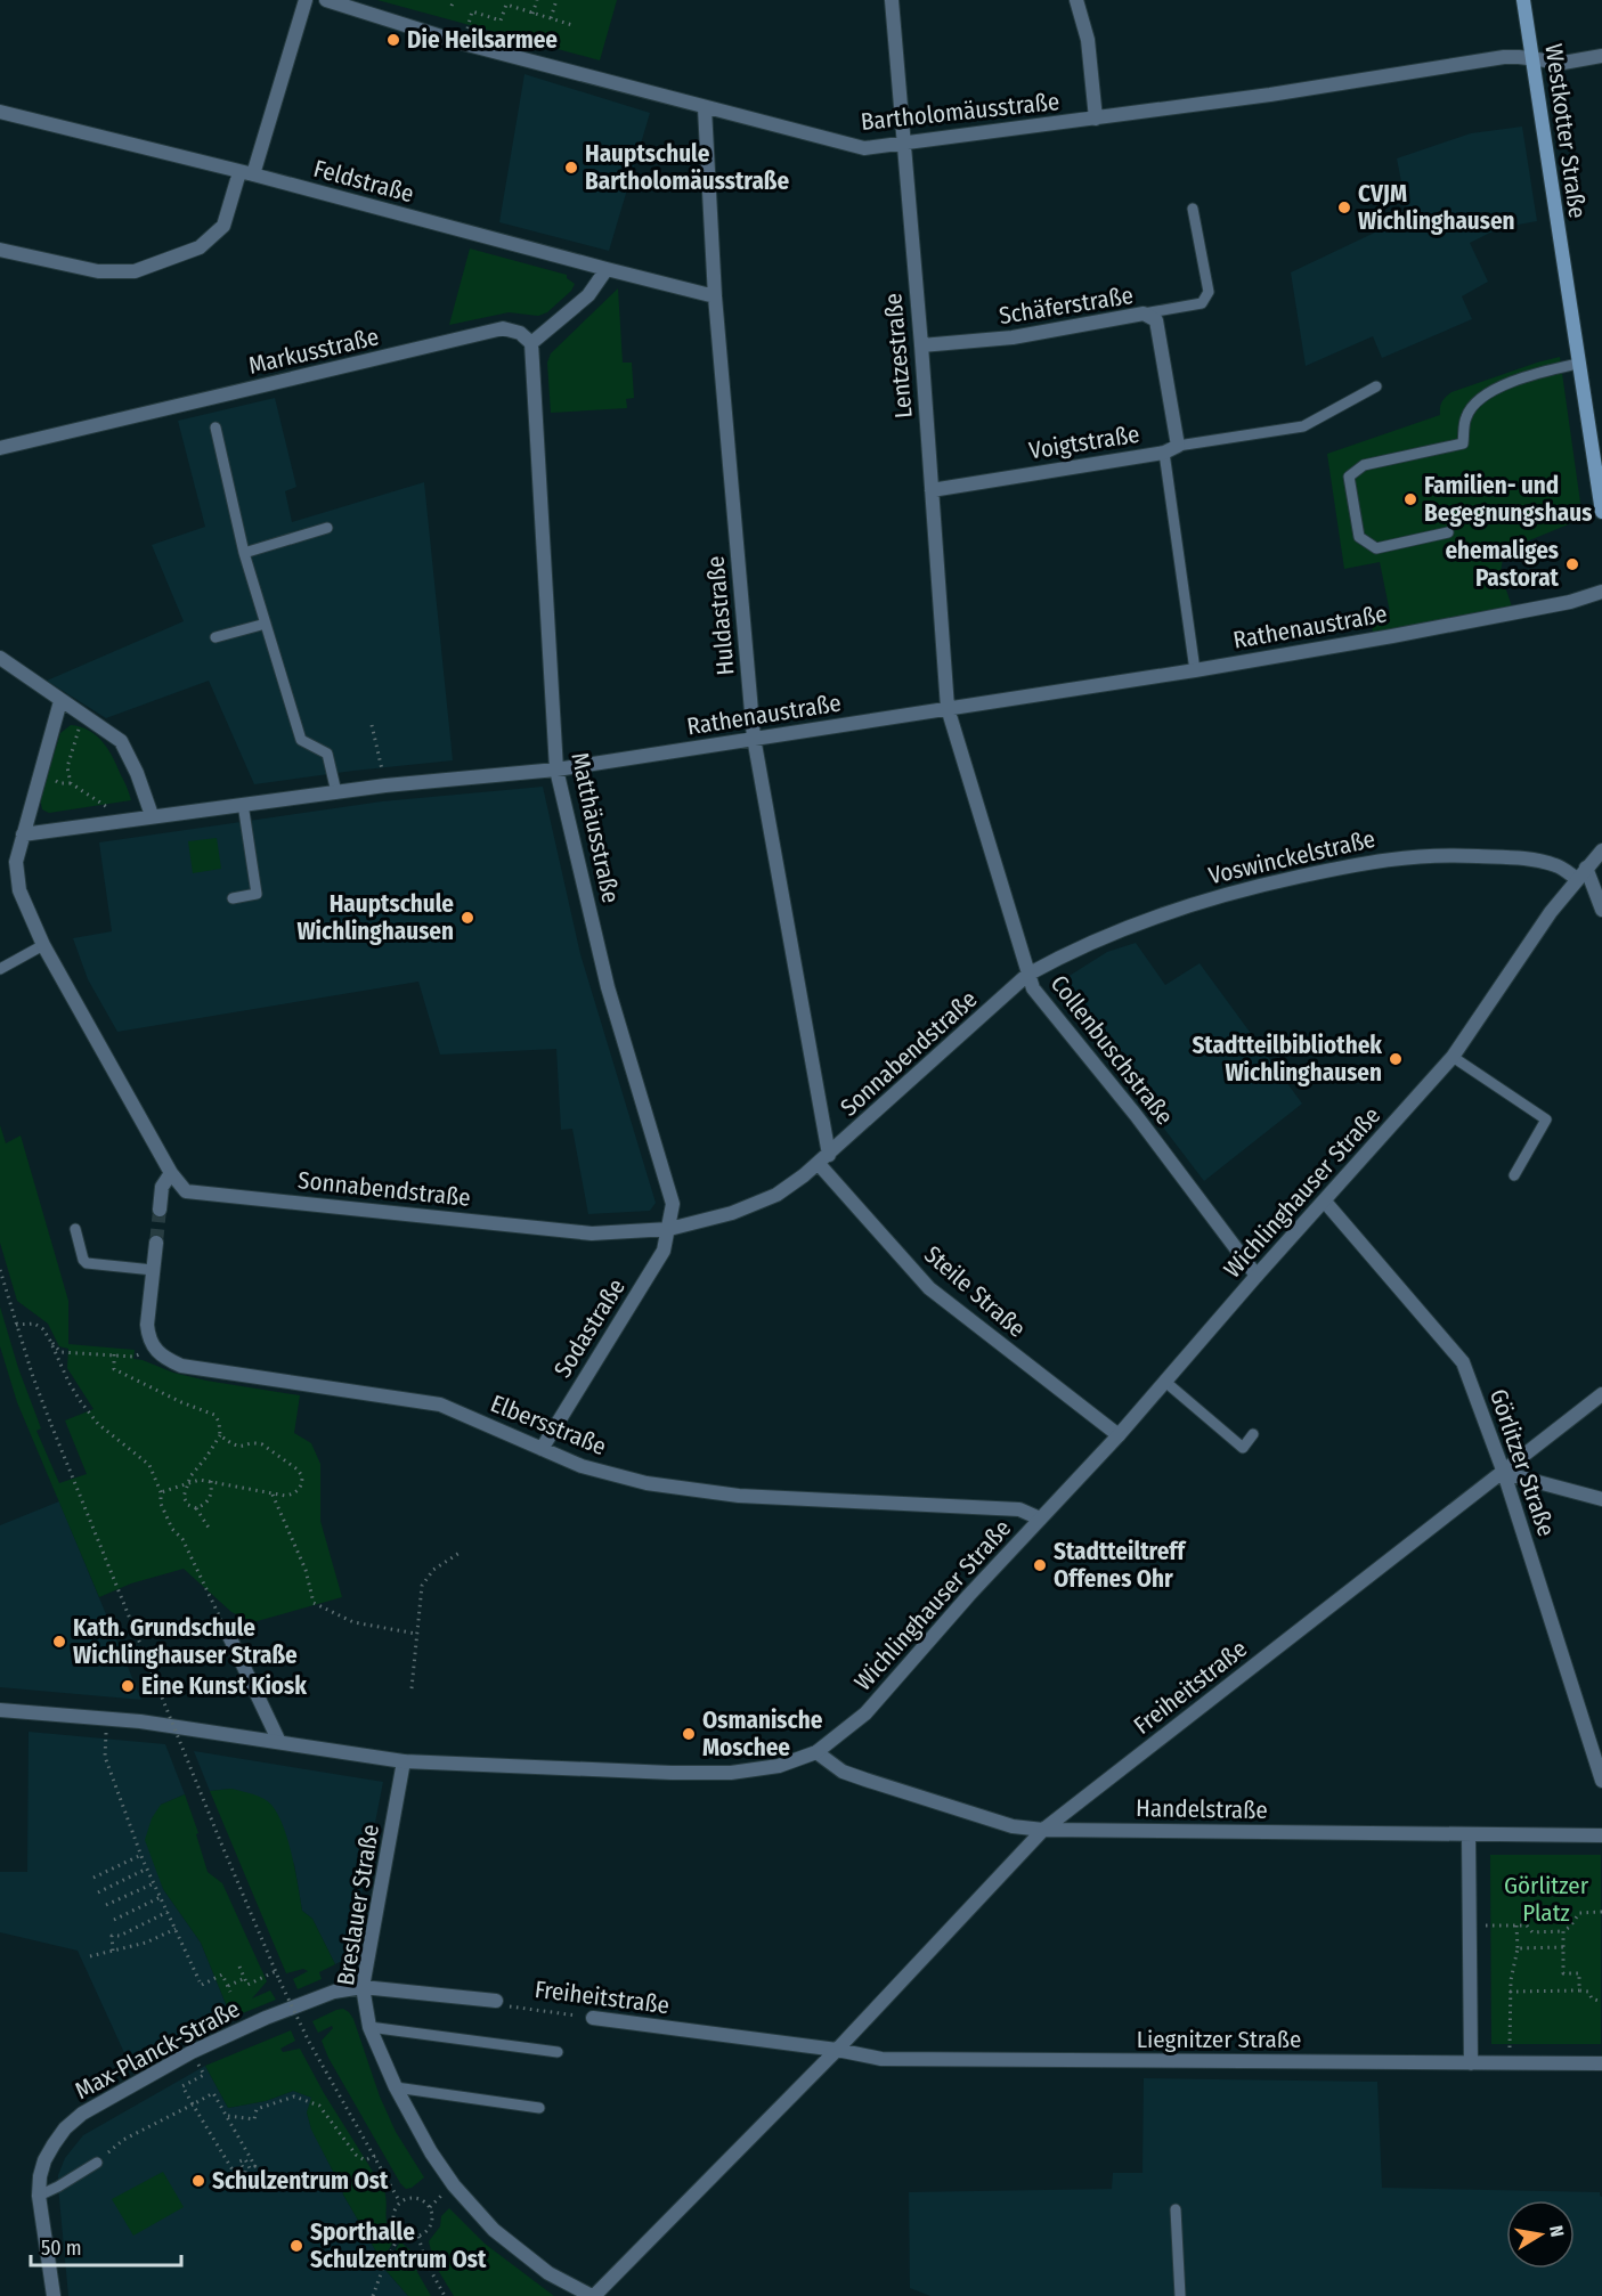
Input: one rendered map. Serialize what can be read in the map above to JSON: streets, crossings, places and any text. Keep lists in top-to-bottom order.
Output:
{
  "streets": {
    "main road": ["Westkotter Straße"],
    "street": [
      "Bartholomäusstraße",
      "Feldstraße",
      "Schäferstraße",
      "Markusstraße",
      "Lentzestraße",
      "Voigtstraße",
      "Huldastraße",
      "Rathenaustraße",
      "Matthäusstraße",
      "Voswinckelstraße",
      "Collenbuschstraße",
      "Sonnabendstraße",
      "Wichlinghauser Straße",
      "Steile Straße",
      "Sodastraße",
      "Elbersstraße",
      "Görlitzer Straße",
      "Freiheitstraße",
      "Handelstraße",
      "Breslauer Straße",
      "Liegnitzer Straße",
      "Max-Planck-Straße"
    ]
  },
  "crossings": [
    ["Bartholomäusstraße", "Westkotter Straße"],
    ["Bartholomäusstraße", "Lentzestraße"],
    ["Bartholomäusstraße", "Huldastraße"],
    ["Feldstraße", "Huldastraße"],
    ["Schäferstraße", "Lentzestraße"],
    ["Schäferstraße", "Voigtstraße"],
    ["Markusstraße", "Matthäusstraße"],
    ["Lentzestraße", "Voigtstraße"],
    ["Lentzestraße", "Rathenaustraße"],
    ["Lentzestraße", "Collenbuschstraße"],
    ["Huldastraße", "Rathenaustraße"],
    ["Huldastraße", "Sonnabendstraße"],
    ["Huldastraße", "Steile Straße"],
    ["Rathenaustraße", "Matthäusstraße"],
    ["Rathenaustraße", "Collenbuschstraße"],
    ["Rathenaustraße", "Sonnabendstraße"],
    ["Matthäusstraße", "Sonnabendstraße"],
    ["Matthäusstraße", "Sodastraße"],
    ["Voswinckelstraße", "Collenbuschstraße"],
    ["Voswinckelstraße", "Sonnabendstraße"],
    ["Voswinckelstraße", "Wichlinghauser Straße"],
    ["Collenbuschstraße", "Sonnabendstraße"],
    ["Collenbuschstraße", "Wichlinghauser Straße"],
    ["Sonnabendstraße", "Steile Straße"],
    ["Sonnabendstraße", "Sodastraße"],
    ["Wichlinghauser Straße", "Steile Straße"],
    ["Wichlinghauser Straße", "Elbersstraße"],
    ["Wichlinghauser Straße", "Görlitzer Straße"],
    ["Wichlinghauser Straße", "Handelstraße"],
    ["Wichlinghauser Straße", "Breslauer Straße"],
    ["Sodastraße", "Elbersstraße"],
    ["Görlitzer Straße", "Freiheitstraße"],
    ["Freiheitstraße", "Handelstraße"],
    ["Freiheitstraße", "Breslauer Straße"],
    ["Freiheitstraße", "Liegnitzer Straße"],
    ["Breslauer Straße", "Max-Planck-Straße"]
  ],
  "parks": ["Görlitzer Platz"],
  "places": [
    "Die Heilsarmee",
    "Hauptschule Bartholomäusstraße",
    "CVJM Wichlinghausen",
    "Familien- und Begegnungshaus",
    "ehemaliges Pastorat",
    "Hauptschule Wichlinghausen",
    "Stadtteilbibliothek Wichlinghausen",
    "Stadtteiltreff Offenes Ohr",
    "Kath. Grundschule Wichlinghauser Straße",
    "Eine Kunst Kiosk",
    "Osmanische Moschee",
    "Schulzentrum Ost",
    "Sporthalle Schulzentrum Ost"
  ],
  "scale_bar": "50 m",
  "north": "right"
}
